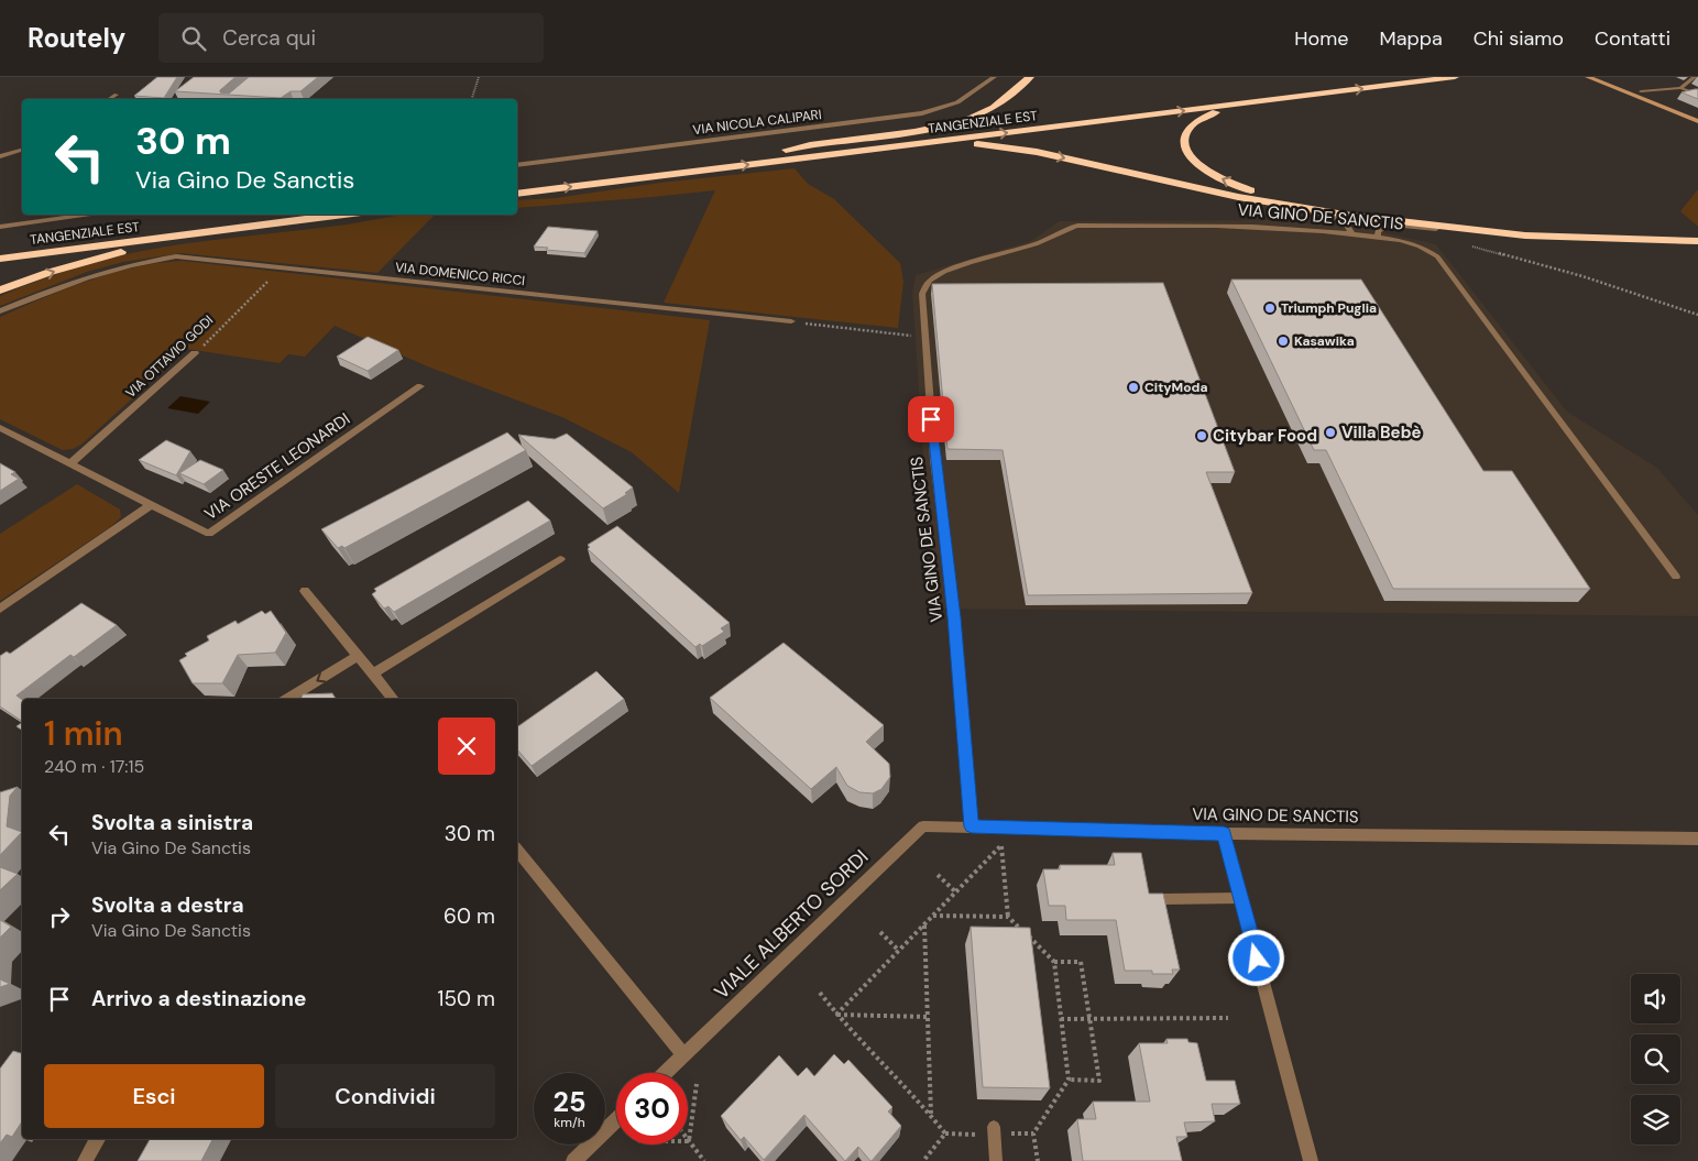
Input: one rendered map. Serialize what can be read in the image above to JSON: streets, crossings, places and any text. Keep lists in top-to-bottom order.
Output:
{
  "streets": {
    "highway": ["TANGENZIALE EST"],
    "street": [
      "VIA NICOLA CALIPARI",
      "VIA GINO DE SANCTIS",
      "VIA DOMENICO RICCI",
      "VIA OTTAVIO GODI",
      "VIA ORESTE LEONARDI",
      "VIALE ALBERTO SORDI"
    ]
  },
  "crossings": [
    ["VIA GINO DE SANCTIS", "VIALE ALBERTO SORDI"],
    ["VIA DOMENICO RICCI", "VIA OTTAVIO GODI"],
    ["VIA OTTAVIO GODI", "VIA ORESTE LEONARDI"]
  ],
  "places": [
    "Triumph Puglia",
    "Kasawika",
    "CityModa",
    "Villa Bebè",
    "Citybar Food"
  ],
  "page": {
    "header": "Routely",
    "search": "Cerca qui",
    "nav": [
      "Home",
      "Mappa",
      "Chi siamo",
      "Contatti"
    ],
    "turn": ["30 m", "Via Gino De Sanctis"],
    "heading": ["1 min", "240 m · 17:15"],
    "list": [
      {
        "name": "Svolta a sinistra",
        "note": "Via Gino De Sanctis",
        "value": "30 m"
      },
      {
        "name": "Svolta a destra",
        "note": "Via Gino De Sanctis",
        "value": "60 m"
      },
      {
        "name": "Arrivo a destinazione",
        "value": "150 m"
      }
    ],
    "buttons": ["Esci", "Condividi"],
    "speed": "25 km/h",
    "limit": "30"
  }
}
